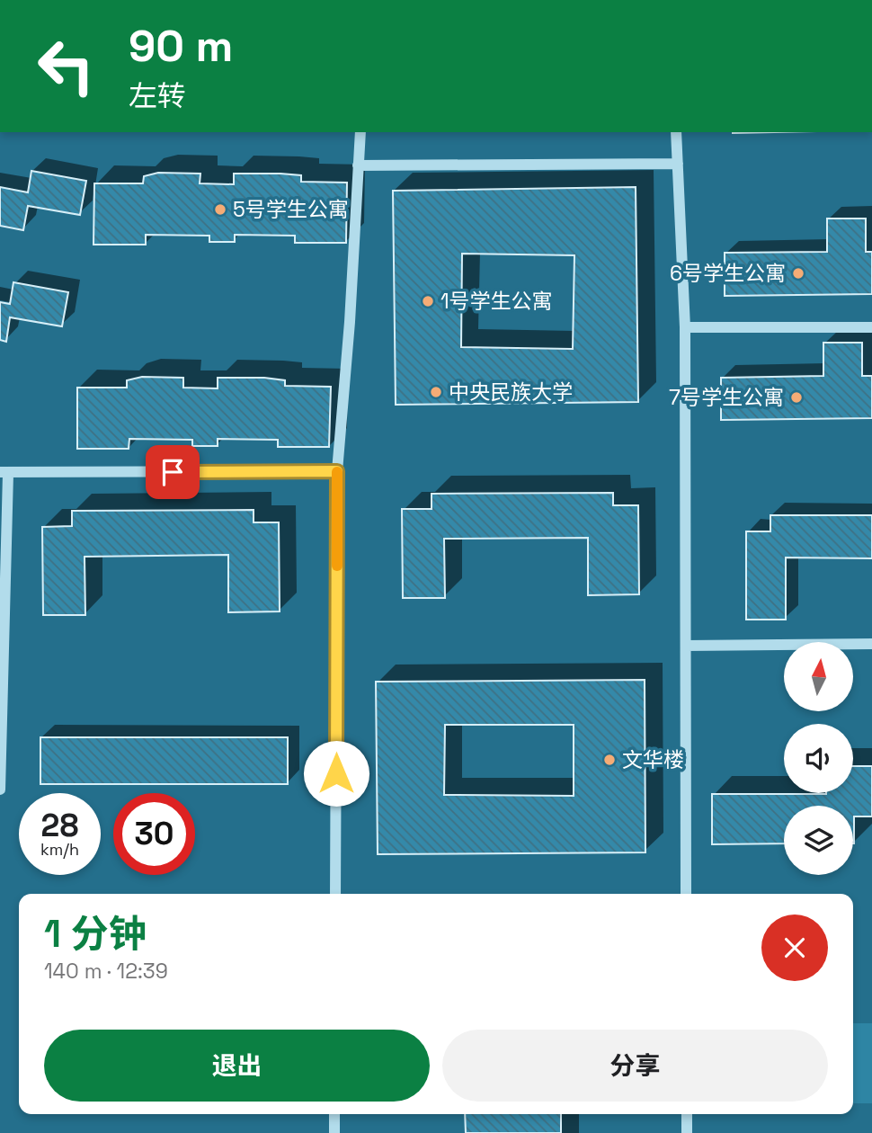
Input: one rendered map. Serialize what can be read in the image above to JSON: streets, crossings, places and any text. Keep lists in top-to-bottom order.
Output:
{
  "places": [
    "5号学生公寓",
    "6号学生公寓",
    "1号学生公寓",
    "中央民族大学",
    "7号学生公寓",
    "文华楼"
  ],
  "north": "top",
  "page": {
    "turn": ["90 m", "左转"],
    "speed": "28 km/h",
    "limit": "30",
    "heading": ["1 分钟", "140 m · 12:39"],
    "buttons": ["退出", "分享"]
  }
}
